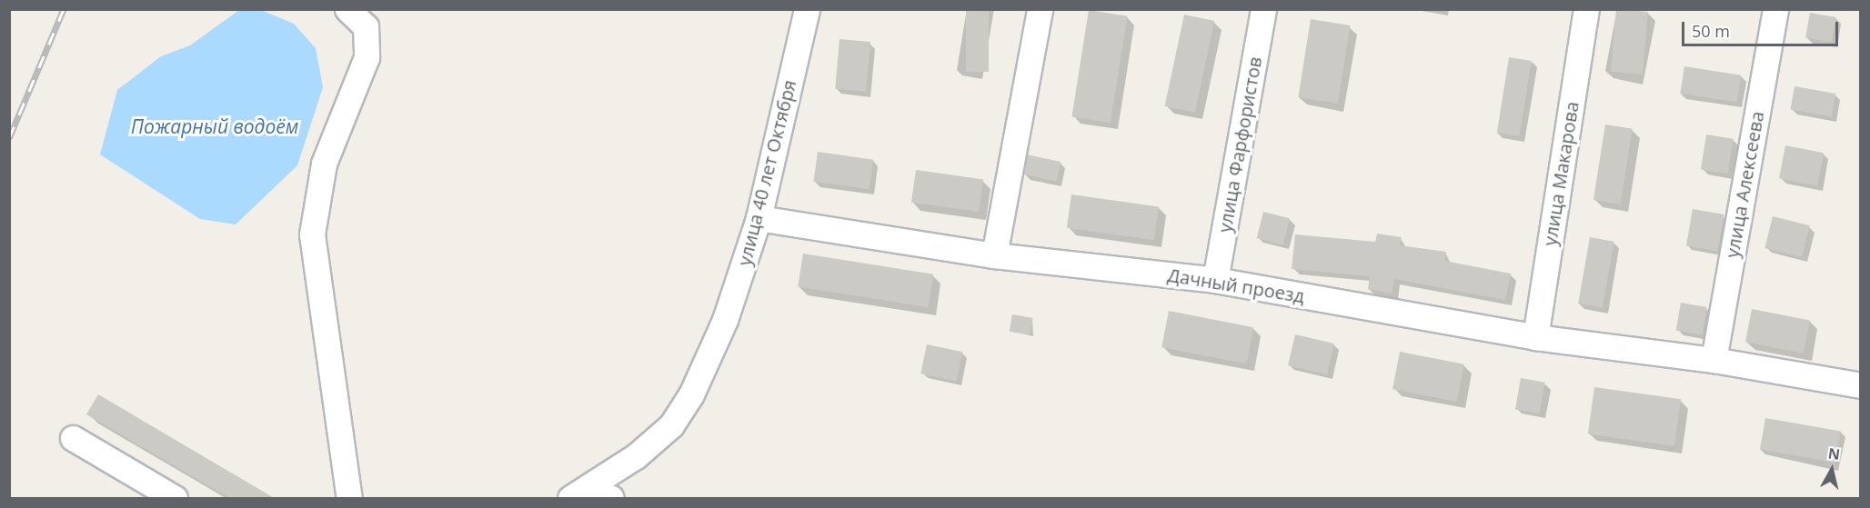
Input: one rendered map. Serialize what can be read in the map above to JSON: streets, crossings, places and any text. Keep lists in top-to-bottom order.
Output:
{
  "streets": {
    "street": [
      "улица Фарфористов",
      "улица 40 лет Октября",
      "улица Макарова",
      "улица Алексеева",
      "Дачный проезд"
    ]
  },
  "crossings": [
    ["улица Фарфористов", "Дачный проезд"],
    ["улица 40 лет Октября", "Дачный проезд"],
    ["улица Макарова", "Дачный проезд"],
    ["улица Алексеева", "Дачный проезд"]
  ],
  "water": ["Пожарный водоём"],
  "scale_bar": "50 m",
  "north": "top"
}
